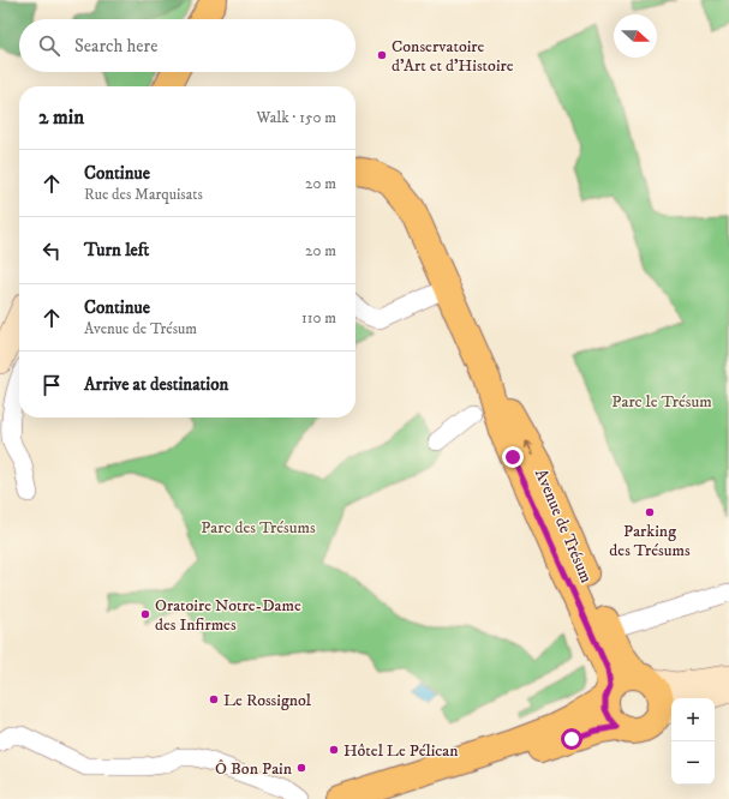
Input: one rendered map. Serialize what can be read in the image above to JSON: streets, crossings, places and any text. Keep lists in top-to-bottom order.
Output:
{
  "streets": {
    "main road": ["Avenue de Trésum"]
  },
  "parks": ["Parc le Trésum", "Parc des Trésums"],
  "places": [
    "Conservatoire d'Art et d'Histoire",
    "Parking des Trésums",
    "Oratoire Notre-Dame des Infirmes",
    "Le Rossignol",
    "Hôtel Le Pélican",
    "Ô Bon Pain"
  ],
  "north": "right",
  "page": {
    "search": "Search here",
    "heading": ["2 min", "Walk · 150 m"],
    "list": [
      ["Continue", "Rue des Marquisats", "20 m"],
      ["Turn left", "20 m"],
      ["Continue", "Avenue de Trésum", "110 m"],
      "Arrive at destination"
    ],
    "map_buttons": ["+", "−"]
  }
}
